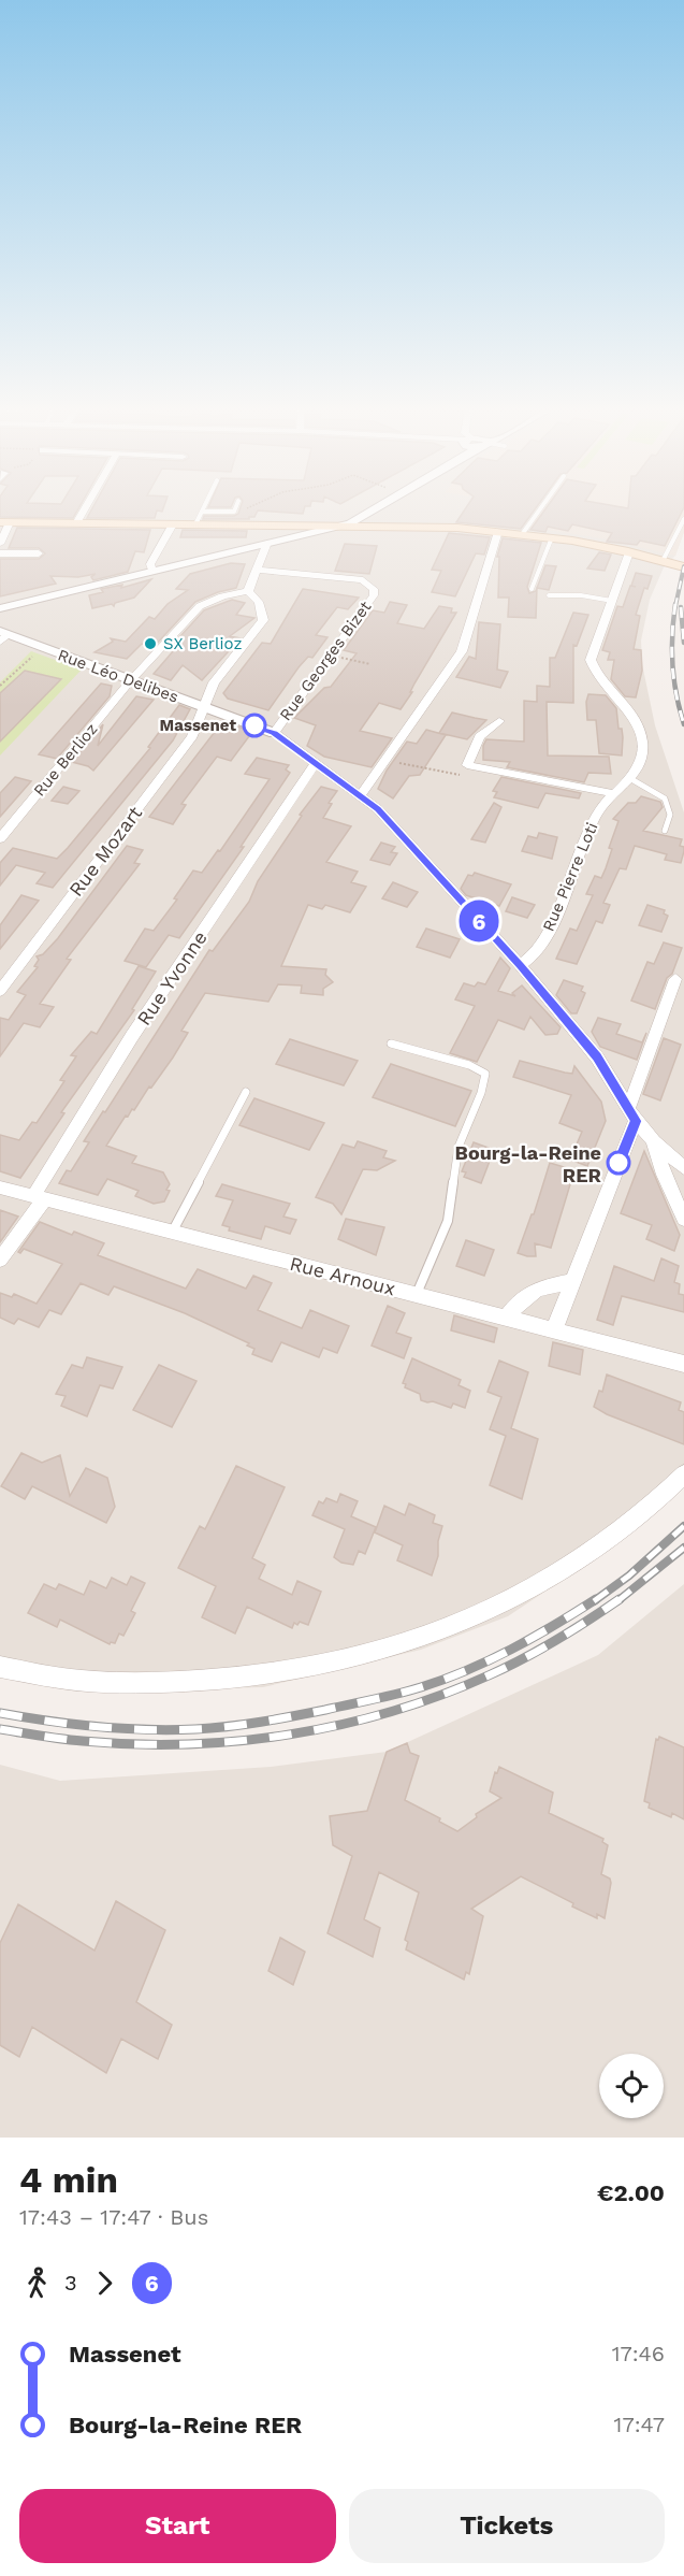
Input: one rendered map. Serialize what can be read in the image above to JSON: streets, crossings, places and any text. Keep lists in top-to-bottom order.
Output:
{
  "streets": {
    "street": [
      "Rue Georges Bizet",
      "Rue Léo Delibes",
      "Rue Berlioz",
      "Rue Mozart",
      "Rue Pierre Loti",
      "Rue Yvonne",
      "Rue Arnoux"
    ]
  },
  "crossings": [
    ["Rue Georges Bizet", "Rue Léo Delibes"],
    ["Rue Léo Delibes", "Rue Berlioz"],
    ["Rue Léo Delibes", "Rue Mozart"],
    ["Rue Berlioz", "Rue Mozart"],
    ["Rue Yvonne", "Rue Arnoux"]
  ],
  "places": ["SX Berlioz", "Massenet", "Bourg-la-Reine RER"],
  "lines": ["bus line 6"],
  "page": {
    "on_map": "6",
    "heading": ["4 min", "17:43 – 17:47 · Bus", "€2.00"],
    "legs": ["3", "6"],
    "list": [
      {
        "name": "Massenet",
        "value": "17:46"
      },
      {
        "name": "Bourg-la-Reine RER",
        "value": "17:47"
      }
    ],
    "buttons": ["Start", "Tickets"]
  }
}
